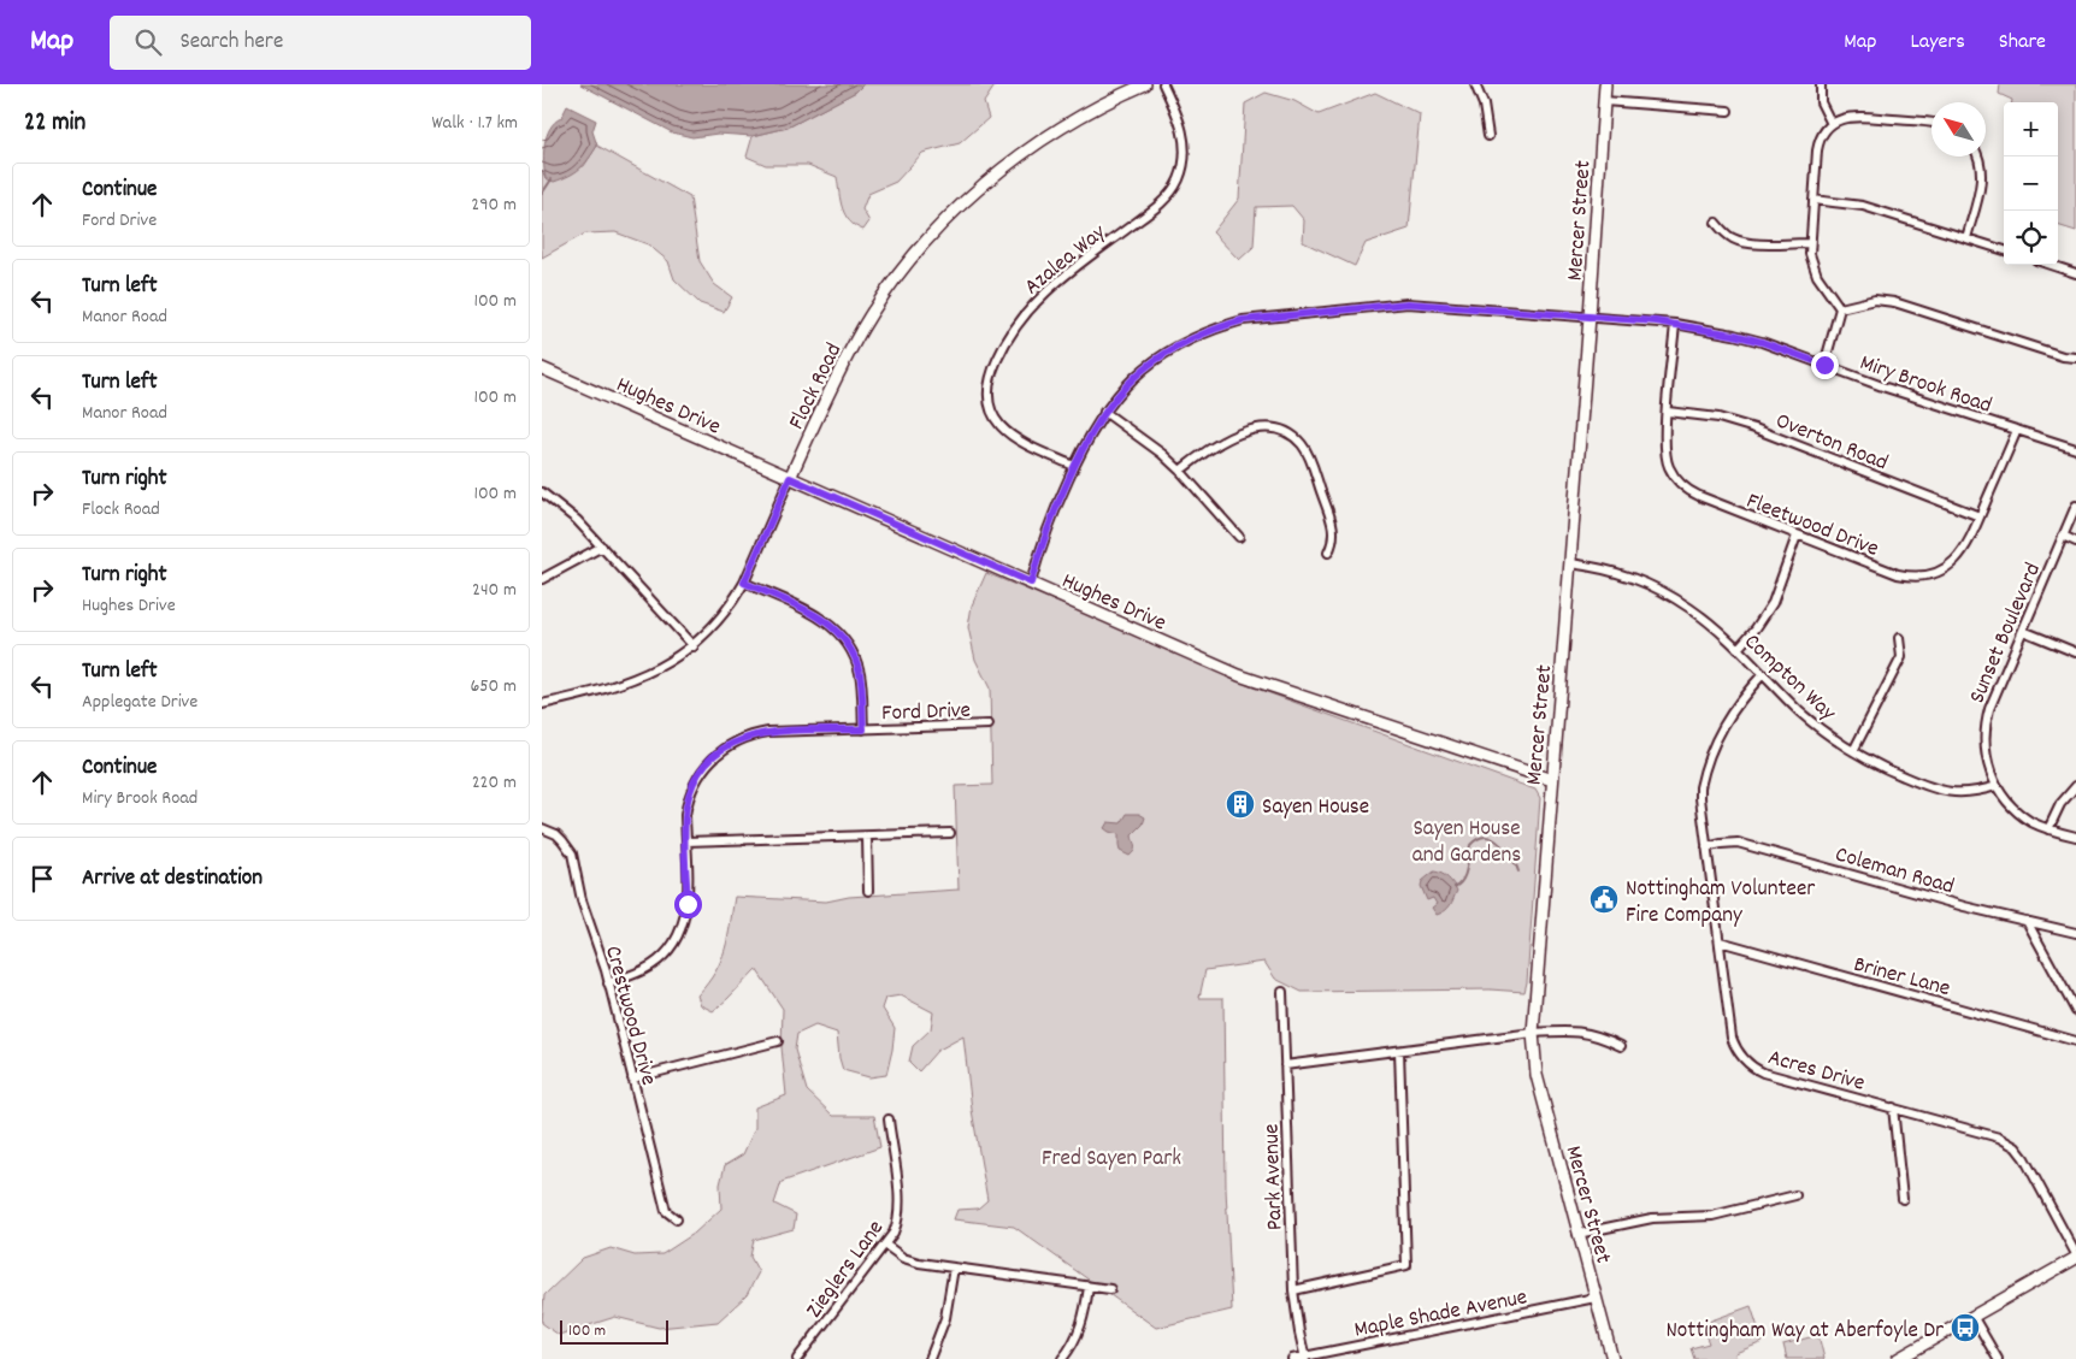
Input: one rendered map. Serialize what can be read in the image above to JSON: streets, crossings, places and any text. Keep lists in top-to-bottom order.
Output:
{
  "streets": {
    "street": [
      "Mercer Street",
      "Azalea Way",
      "Miry Brook Road",
      "Flock Road",
      "Hughes Drive",
      "Overton Road",
      "Fleetwood Drive",
      "Sunset Boulevard",
      "Compton Way",
      "Ford Drive",
      "Coleman Road",
      "Briner Lane",
      "Crestwood Drive",
      "Acres Drive",
      "Park Avenue",
      "Zieglers Lane",
      "Maple Shade Avenue"
    ]
  },
  "crossings": [
    ["Mercer Street", "Miry Brook Road"],
    ["Mercer Street", "Hughes Drive"],
    ["Mercer Street", "Compton Way"],
    ["Mercer Street", "Maple Shade Avenue"],
    ["Azalea Way", "Miry Brook Road"],
    ["Miry Brook Road", "Hughes Drive"],
    ["Miry Brook Road", "Fleetwood Drive"],
    ["Flock Road", "Hughes Drive"],
    ["Overton Road", "Fleetwood Drive"],
    ["Sunset Boulevard", "Compton Way"],
    ["Compton Way", "Acres Drive"],
    ["Ford Drive", "Crestwood Drive"],
    ["Coleman Road", "Acres Drive"],
    ["Briner Lane", "Acres Drive"],
    ["Park Avenue", "Maple Shade Avenue"]
  ],
  "parks": ["Sayen House and Gardens", "Fred Sayen Park"],
  "places": {
    "building": ["Sayen House"],
    "public building": ["Nottingham Volunteer Fire Company"],
    "bus stop": ["Nottingham Way at Aberfoyle Dr"]
  },
  "scale_bar": "100 m",
  "north": "top left",
  "page": {
    "header": "Map",
    "search": "Search here",
    "nav": ["Map", "Layers", "Share"],
    "heading": ["22 min", "Walk · 1.7 km"],
    "map_buttons": ["+", "−"],
    "list": [
      ["Continue", "Ford Drive", "290 m"],
      ["Turn left", "Manor Road", "100 m"],
      ["Turn left", "Manor Road", "100 m"],
      ["Turn right", "Flock Road", "100 m"],
      ["Turn right", "Hughes Drive", "240 m"],
      ["Turn left", "Applegate Drive", "650 m"],
      ["Continue", "Miry Brook Road", "220 m"],
      "Arrive at destination"
    ],
    "scale": "100 m"
  }
}
